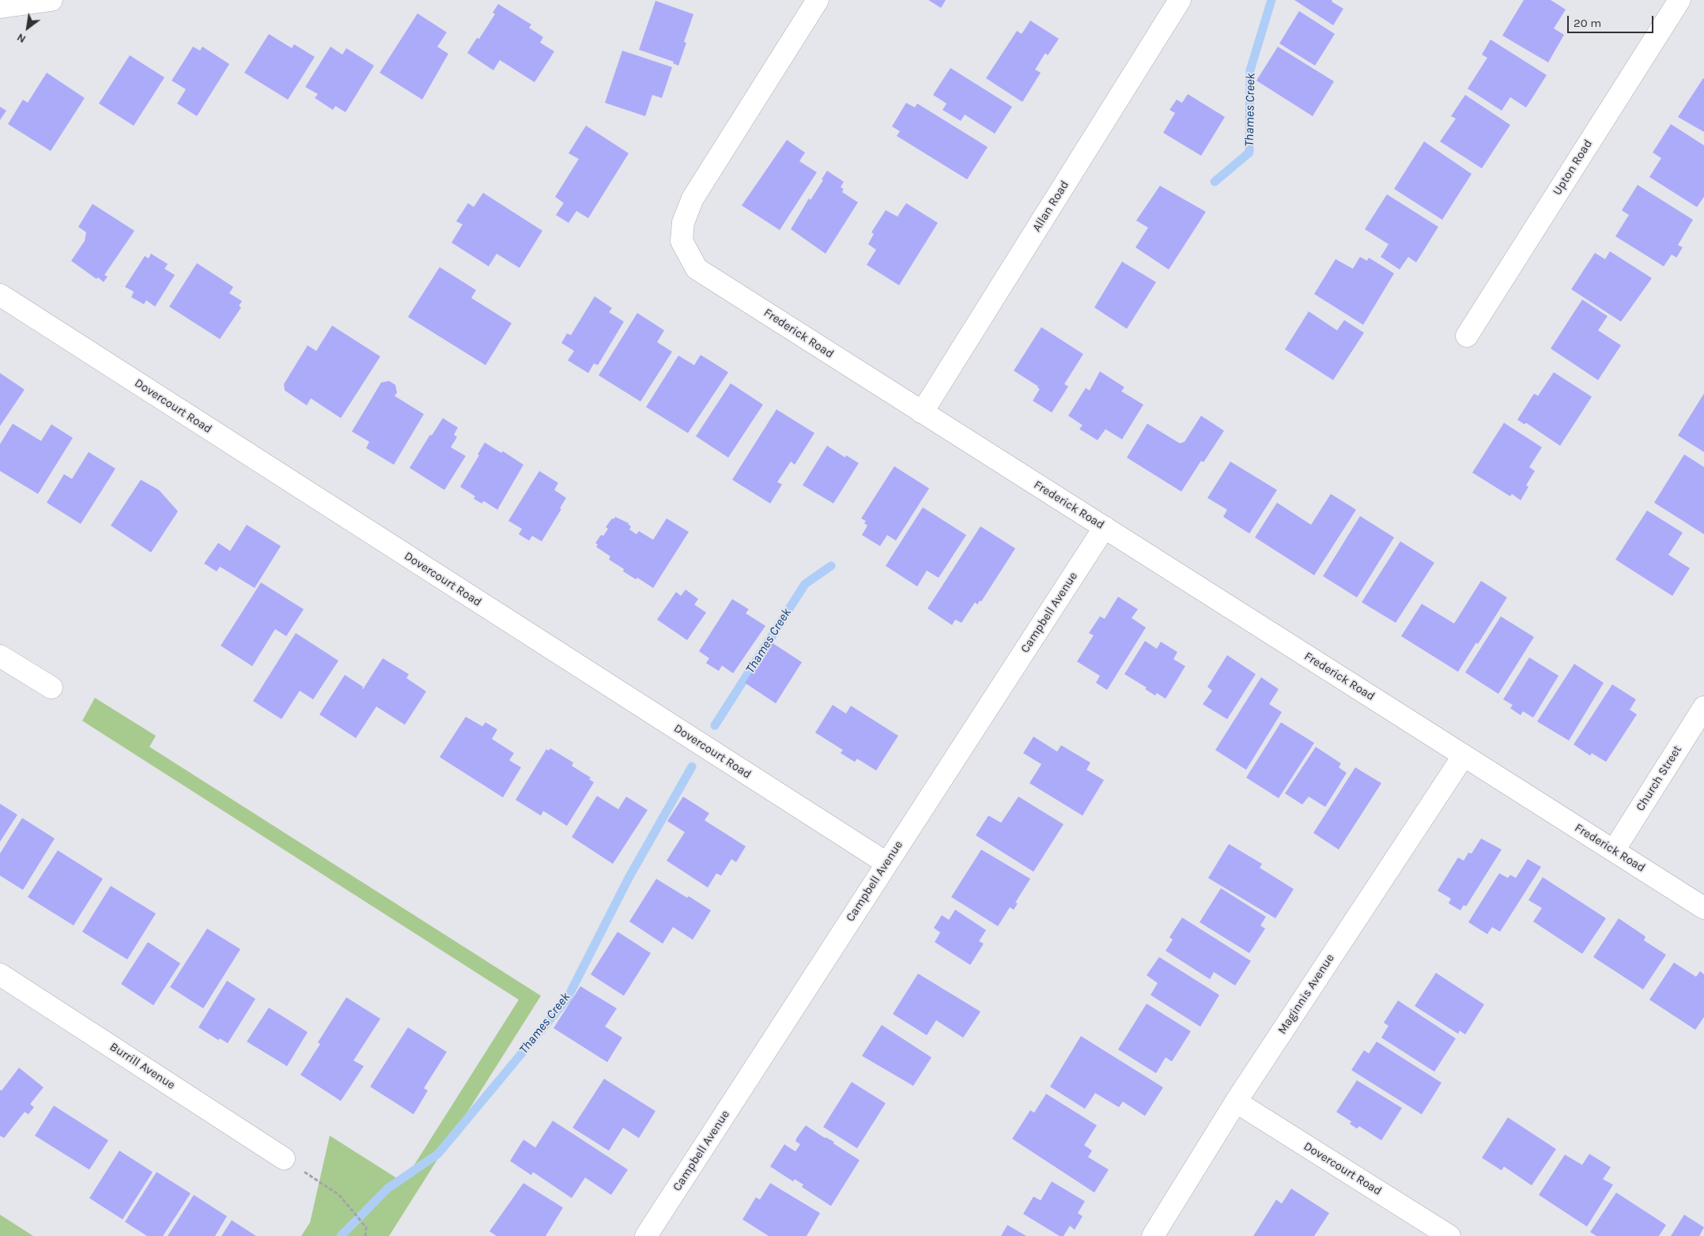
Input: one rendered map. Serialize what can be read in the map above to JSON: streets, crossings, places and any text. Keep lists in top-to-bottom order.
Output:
{
  "streets": {
    "street": [
      "Upton Road",
      "Allan Road",
      "Frederick Road",
      "Dovercourt Road",
      "Campbell Avenue",
      "Church Street",
      "Maginnis Avenue",
      "Burrill Avenue"
    ]
  },
  "crossings": [
    ["Allan Road", "Frederick Road"],
    ["Frederick Road", "Campbell Avenue"],
    ["Frederick Road", "Church Street"],
    ["Frederick Road", "Maginnis Avenue"],
    ["Dovercourt Road", "Campbell Avenue"],
    ["Dovercourt Road", "Maginnis Avenue"]
  ],
  "water": ["Thames Creek"],
  "scale_bar": "20 m",
  "north": "bottom left"
}
